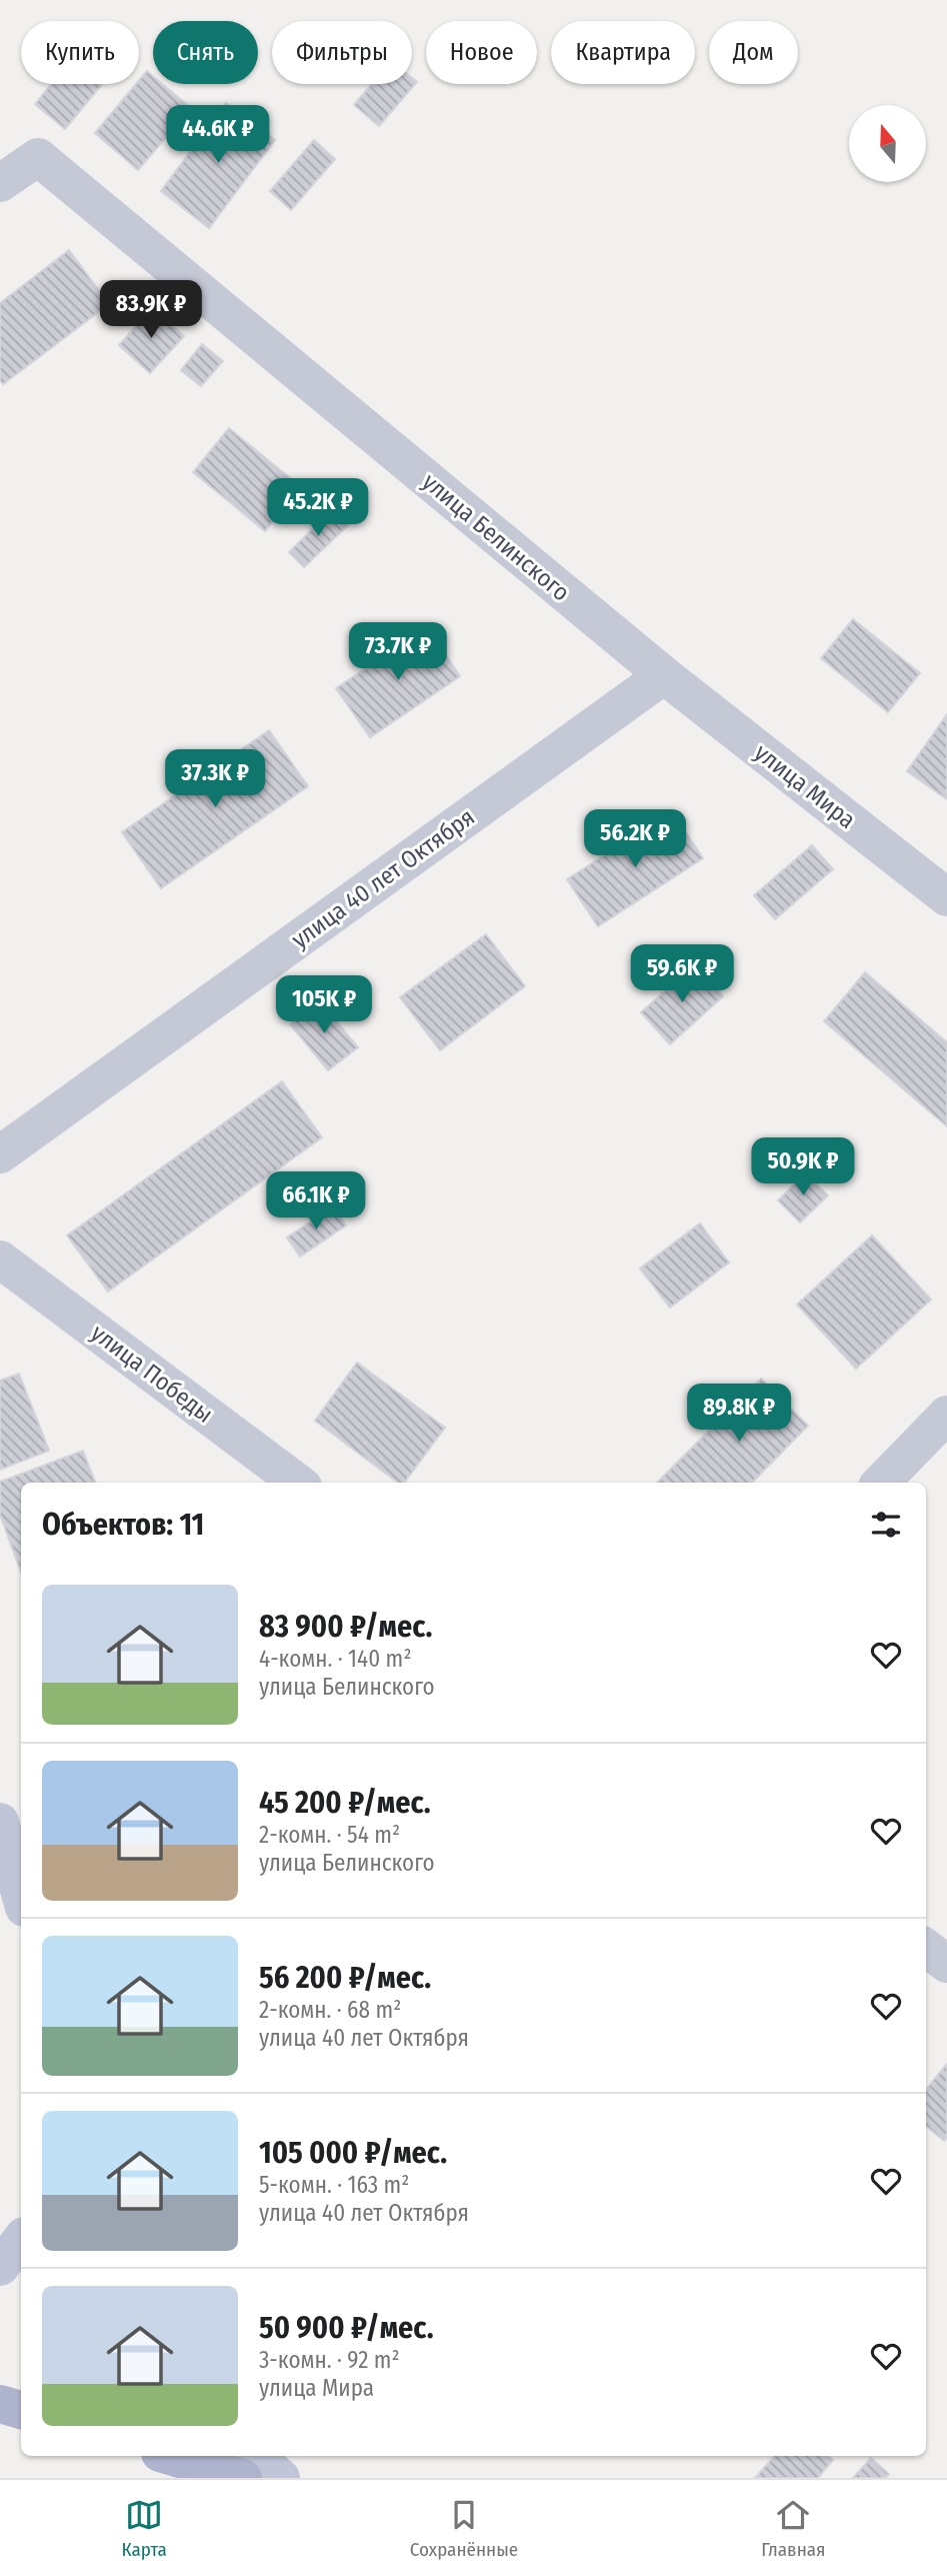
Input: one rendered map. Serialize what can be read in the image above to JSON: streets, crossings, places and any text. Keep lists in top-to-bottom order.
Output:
{
  "streets": {
    "street": [
      "улица Белинского",
      "улица Мира",
      "улица 40 лет Октября",
      "улица Победы"
    ]
  },
  "crossings": [
    ["улица Белинского", "улица Мира"],
    ["улица Белинского", "улица 40 лет Октября"],
    ["улица Мира", "улица 40 лет Октября"]
  ],
  "north": "top",
  "page": {
    "chip": [
      "Купить",
      "Снять",
      "Фильтры",
      "Новое",
      "Квартира",
      "Дом"
    ],
    "price": [
      "44.6K ₽",
      "83.9K ₽",
      "45.2K ₽",
      "73.7K ₽",
      "37.3K ₽",
      "56.2K ₽",
      "59.6K ₽",
      "105K ₽",
      "50.9K ₽",
      "66.1K ₽",
      "89.8K ₽"
    ],
    "heading": "Объектов: 11",
    "list": [
      {
        "name": "83 900 ₽/мес.",
        "note": "4-комн. · 140 m² · улица Белинского"
      },
      {
        "name": "45 200 ₽/мес.",
        "note": "2-комн. · 54 m² · улица Белинского"
      },
      {
        "name": "56 200 ₽/мес.",
        "note": "2-комн. · 68 m² · улица 40 лет Октября"
      },
      {
        "name": "105 000 ₽/мес.",
        "note": "5-комн. · 163 m² · улица 40 лет Октября"
      },
      {
        "name": "50 900 ₽/мес.",
        "note": "3-комн. · 92 m² · улица Мира"
      }
    ],
    "tabs": ["Карта", "Сохранённые", "Главная"]
  }
}
